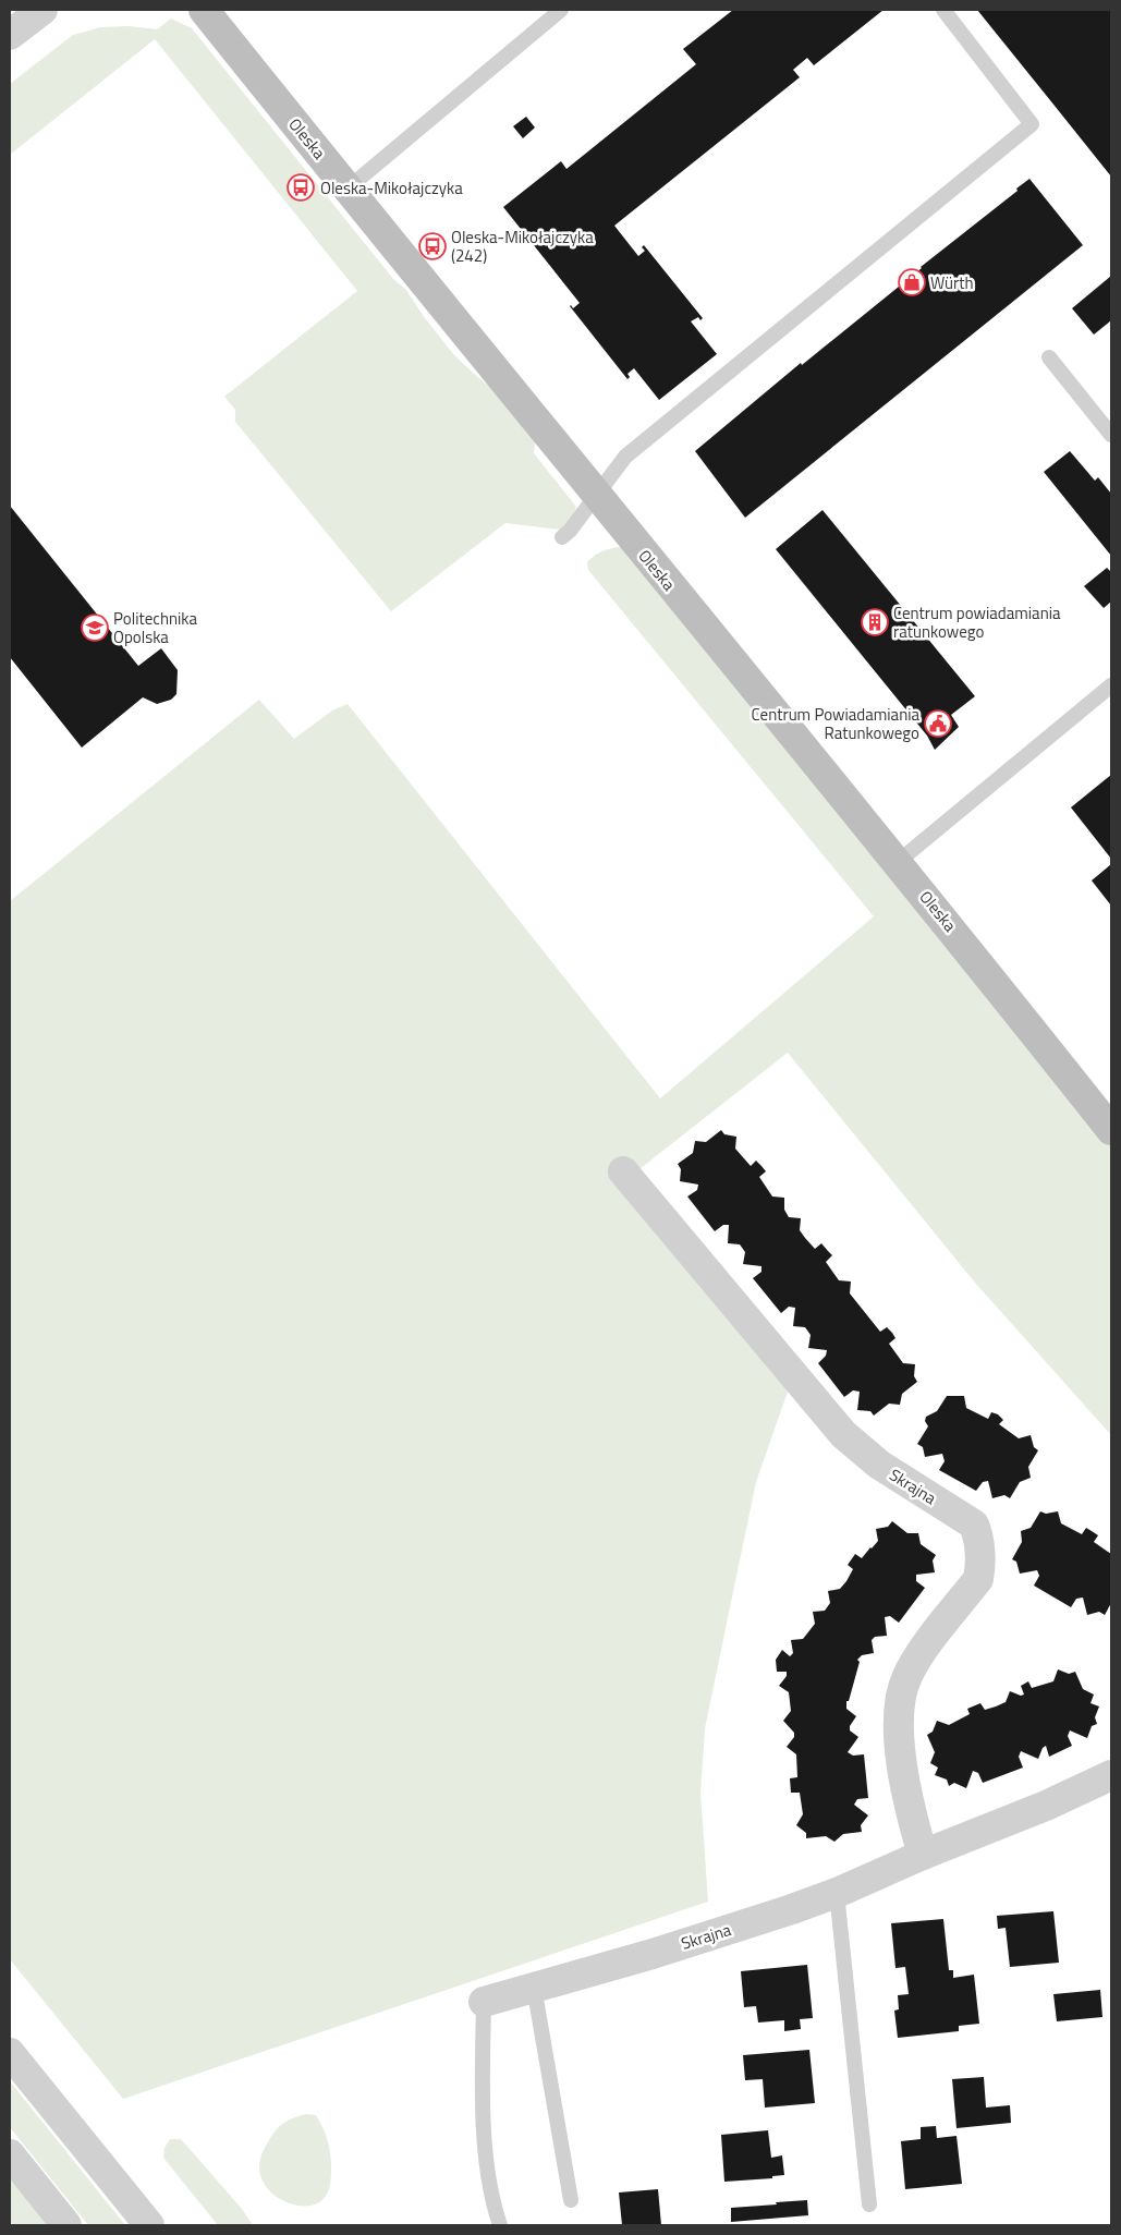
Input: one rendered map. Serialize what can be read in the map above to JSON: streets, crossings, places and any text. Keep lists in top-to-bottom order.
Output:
{
  "streets": {
    "main road": ["Oleska"],
    "street": ["Skrajna"]
  },
  "places": {
    "bus stop": ["Oleska-Mikołajczyka", "Oleska-Mikołajczyka (242)"],
    "shop": ["Würth"],
    "building": ["Centrum powiadamiania ratunkowego"],
    "school or university": ["Politechnika Opolska"],
    "public building": ["Centrum Powiadamiania Ratunkowego"]
  }
}
